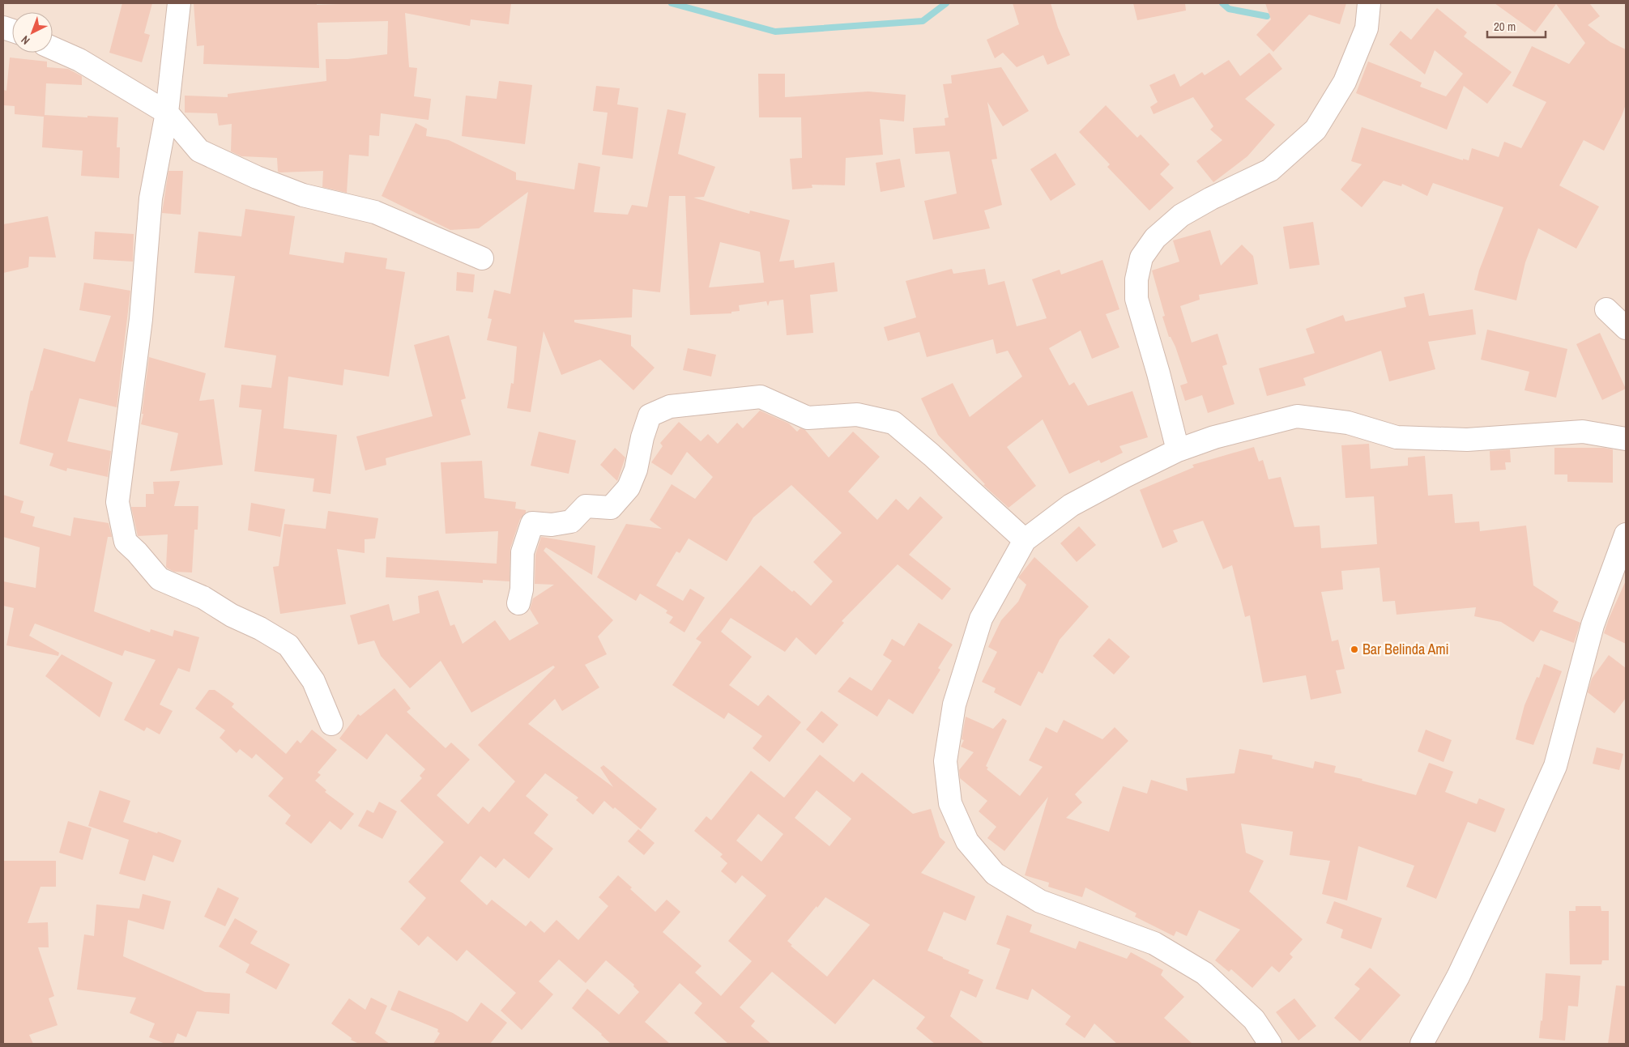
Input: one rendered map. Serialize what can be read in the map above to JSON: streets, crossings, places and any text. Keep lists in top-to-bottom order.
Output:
{
  "places": ["Bar Belinda Ami"],
  "scale_bar": "20 m",
  "north": "bottom left"
}
